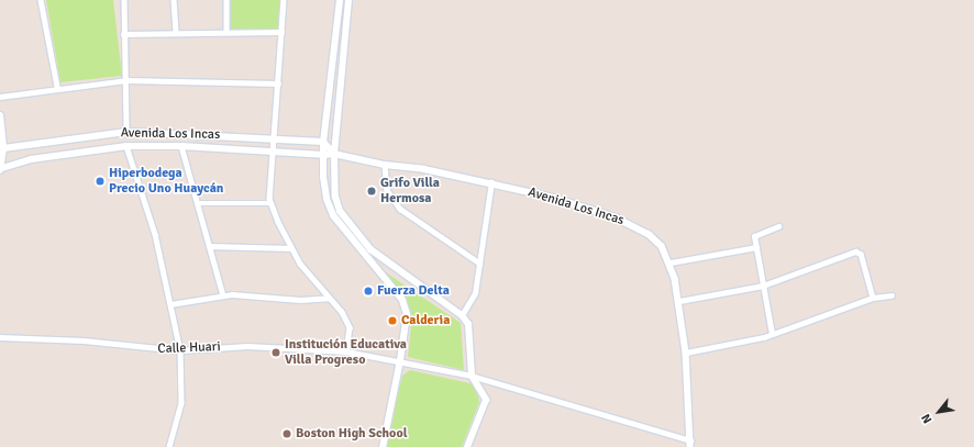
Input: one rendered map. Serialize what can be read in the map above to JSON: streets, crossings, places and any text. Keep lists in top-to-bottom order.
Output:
{
  "streets": {
    "main road": ["Avenida Los Incas"],
    "street": ["Calle Huari"]
  },
  "crossings": [
    ["Avenida Los Incas", "Calle Huari"]
  ],
  "places": [
    "Hiperbodega Precio Uno Huaycán",
    "Grifo Villa Hermosa",
    "Fuerza Delta",
    "Calderia",
    "Institución Educativa Villa Progreso",
    "Boston High School"
  ],
  "north": "bottom left"
}
